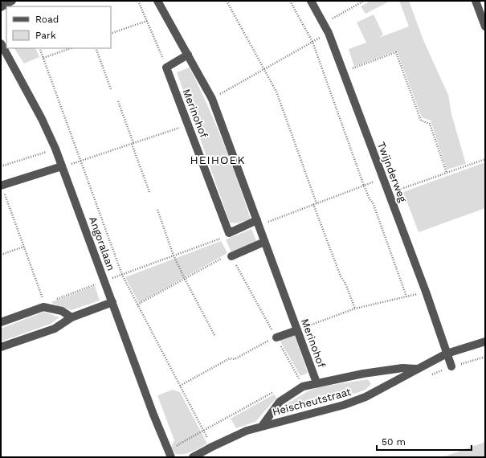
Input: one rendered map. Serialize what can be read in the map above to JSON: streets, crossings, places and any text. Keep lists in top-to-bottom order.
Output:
{
  "streets": {
    "street": [
      "Merinohof",
      "Twijnderweg",
      "Angoralaan",
      "Heischeutstraat"
    ]
  },
  "crossings": [
    ["Merinohof", "Heischeutstraat"],
    ["Twijnderweg", "Heischeutstraat"]
  ],
  "districts": ["HEIHOEK"],
  "legend": ["Road", "Park"],
  "scale_bar": "50 m"
}
